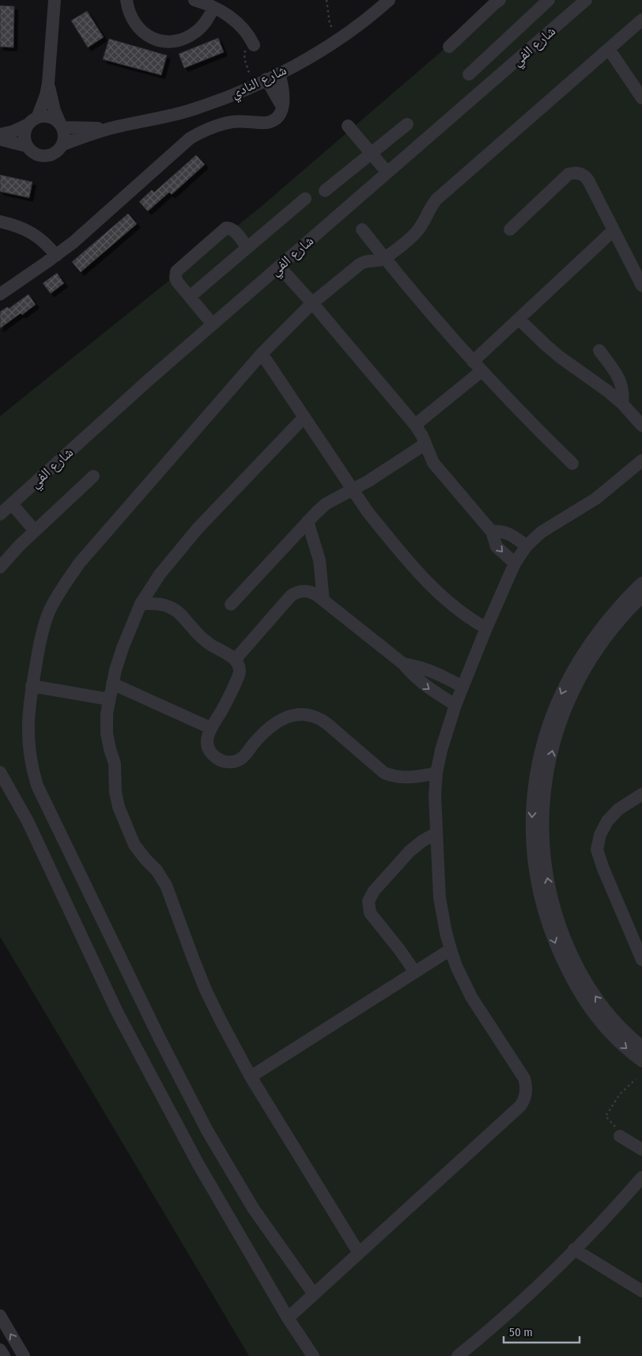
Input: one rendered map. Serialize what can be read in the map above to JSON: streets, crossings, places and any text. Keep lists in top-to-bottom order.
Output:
{
  "streets": {
    "street": ["شارع الفي", "شارع النادي"]
  },
  "scale_bar": "50 m"
}
